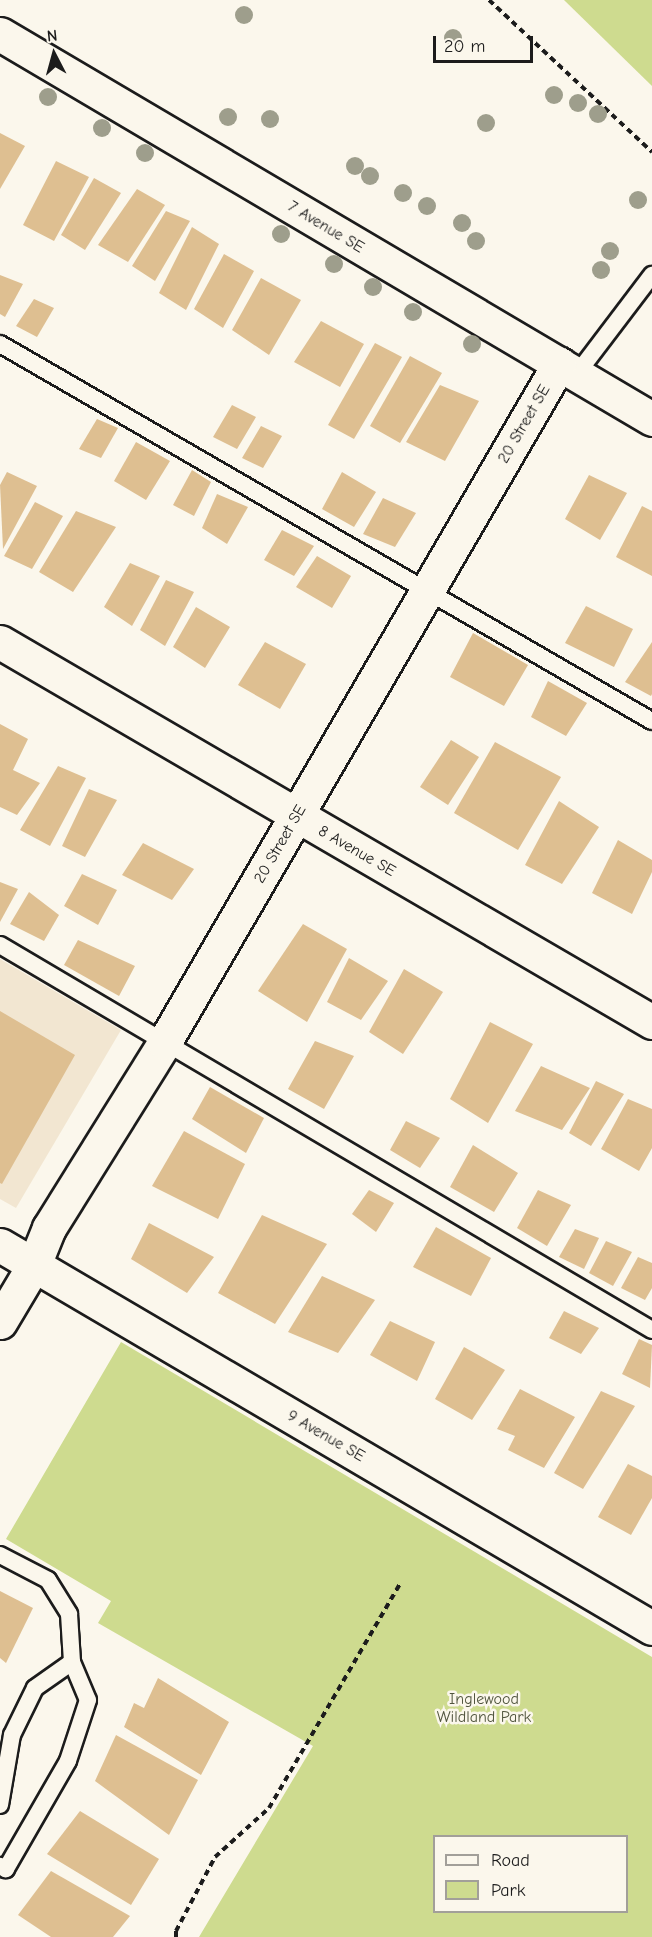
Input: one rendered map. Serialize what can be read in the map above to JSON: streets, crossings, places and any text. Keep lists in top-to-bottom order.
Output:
{
  "streets": {
    "street": [
      "7 Avenue SE",
      "20 Street SE",
      "8 Avenue SE",
      "9 Avenue SE"
    ]
  },
  "crossings": [
    ["7 Avenue SE", "20 Street SE"],
    ["20 Street SE", "8 Avenue SE"],
    ["20 Street SE", "9 Avenue SE"]
  ],
  "parks": ["Inglewood Wildland Park"],
  "legend": ["Road", "Park"],
  "scale_bar": "20 m",
  "north": "top"
}
